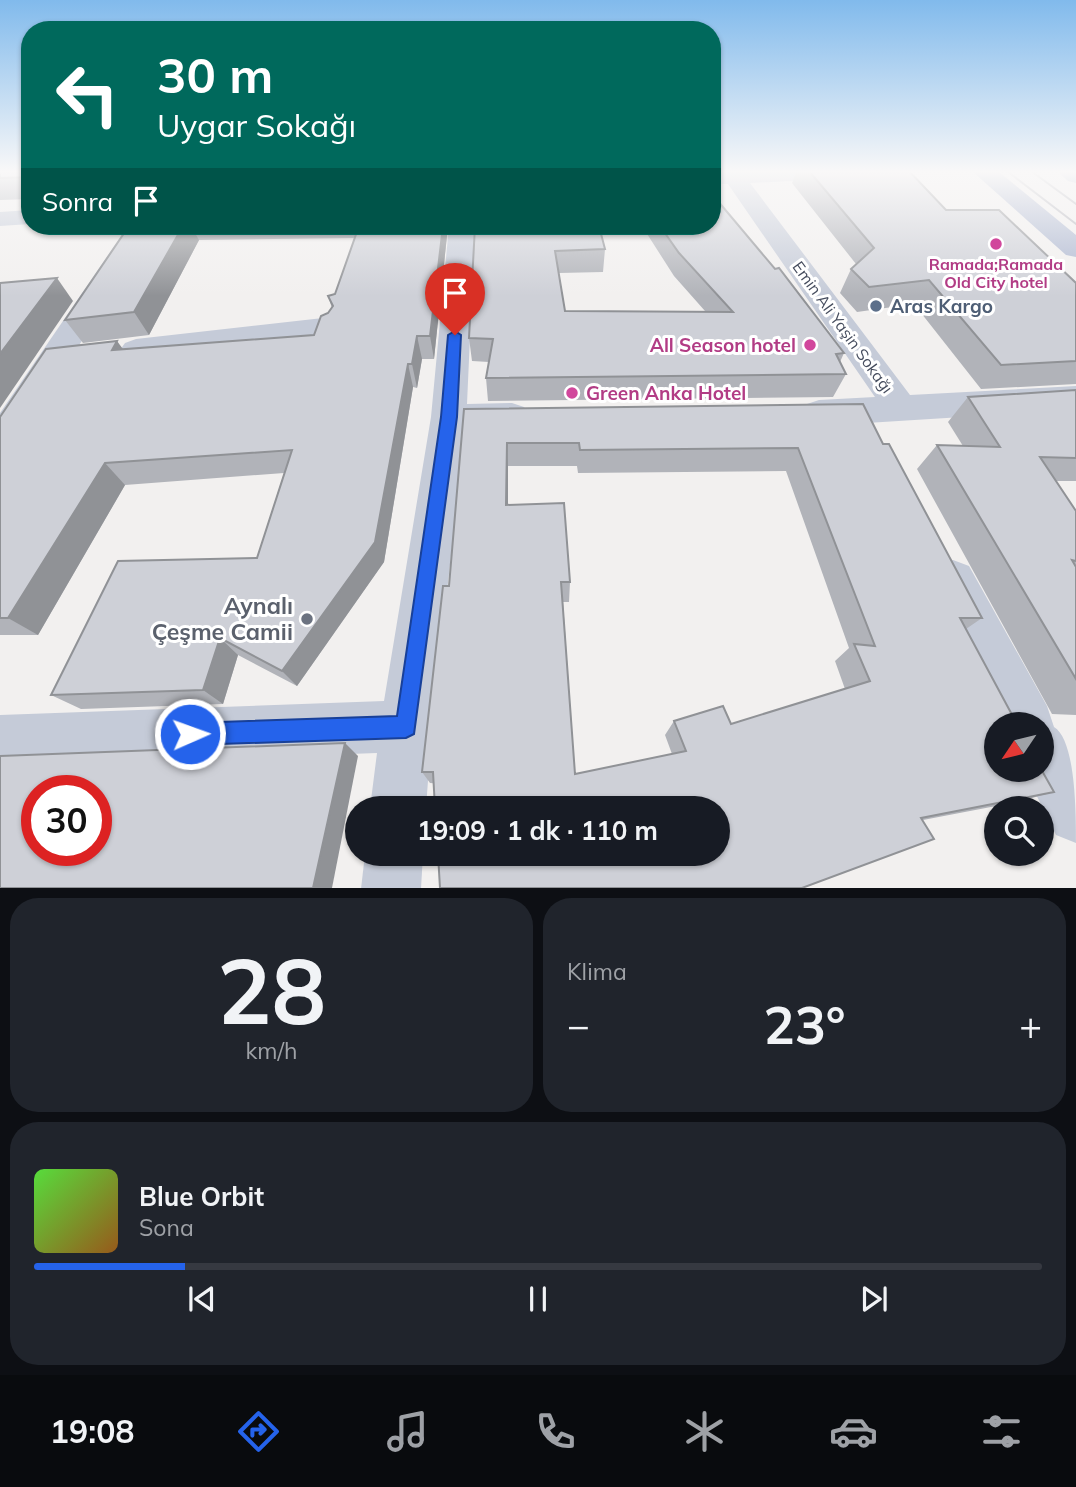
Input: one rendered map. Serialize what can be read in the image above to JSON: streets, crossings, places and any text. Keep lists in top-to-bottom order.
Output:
{
  "streets": {
    "street": ["Emin Ali Yaşin Sokağı"]
  },
  "places": [
    "Ramada;Ramada Old City hotel",
    "Aras Kargo",
    "All Season hotel",
    "Green Anka Hotel",
    "Aynalı Çeşme Camii"
  ],
  "north": "bottom left",
  "page": {
    "turn": ["30 m", "Uygar Sokağı"],
    "then": "Sonra",
    "limit": "30",
    "trip": "19:09 · 1 dk · 110 m",
    "tile": [
      ["28", "km/h"],
      "Klima"
    ],
    "heat": ["−", "23°", "+"],
    "song": ["Blue Orbit", "Sona"],
    "tabs": "19:08"
  }
}
